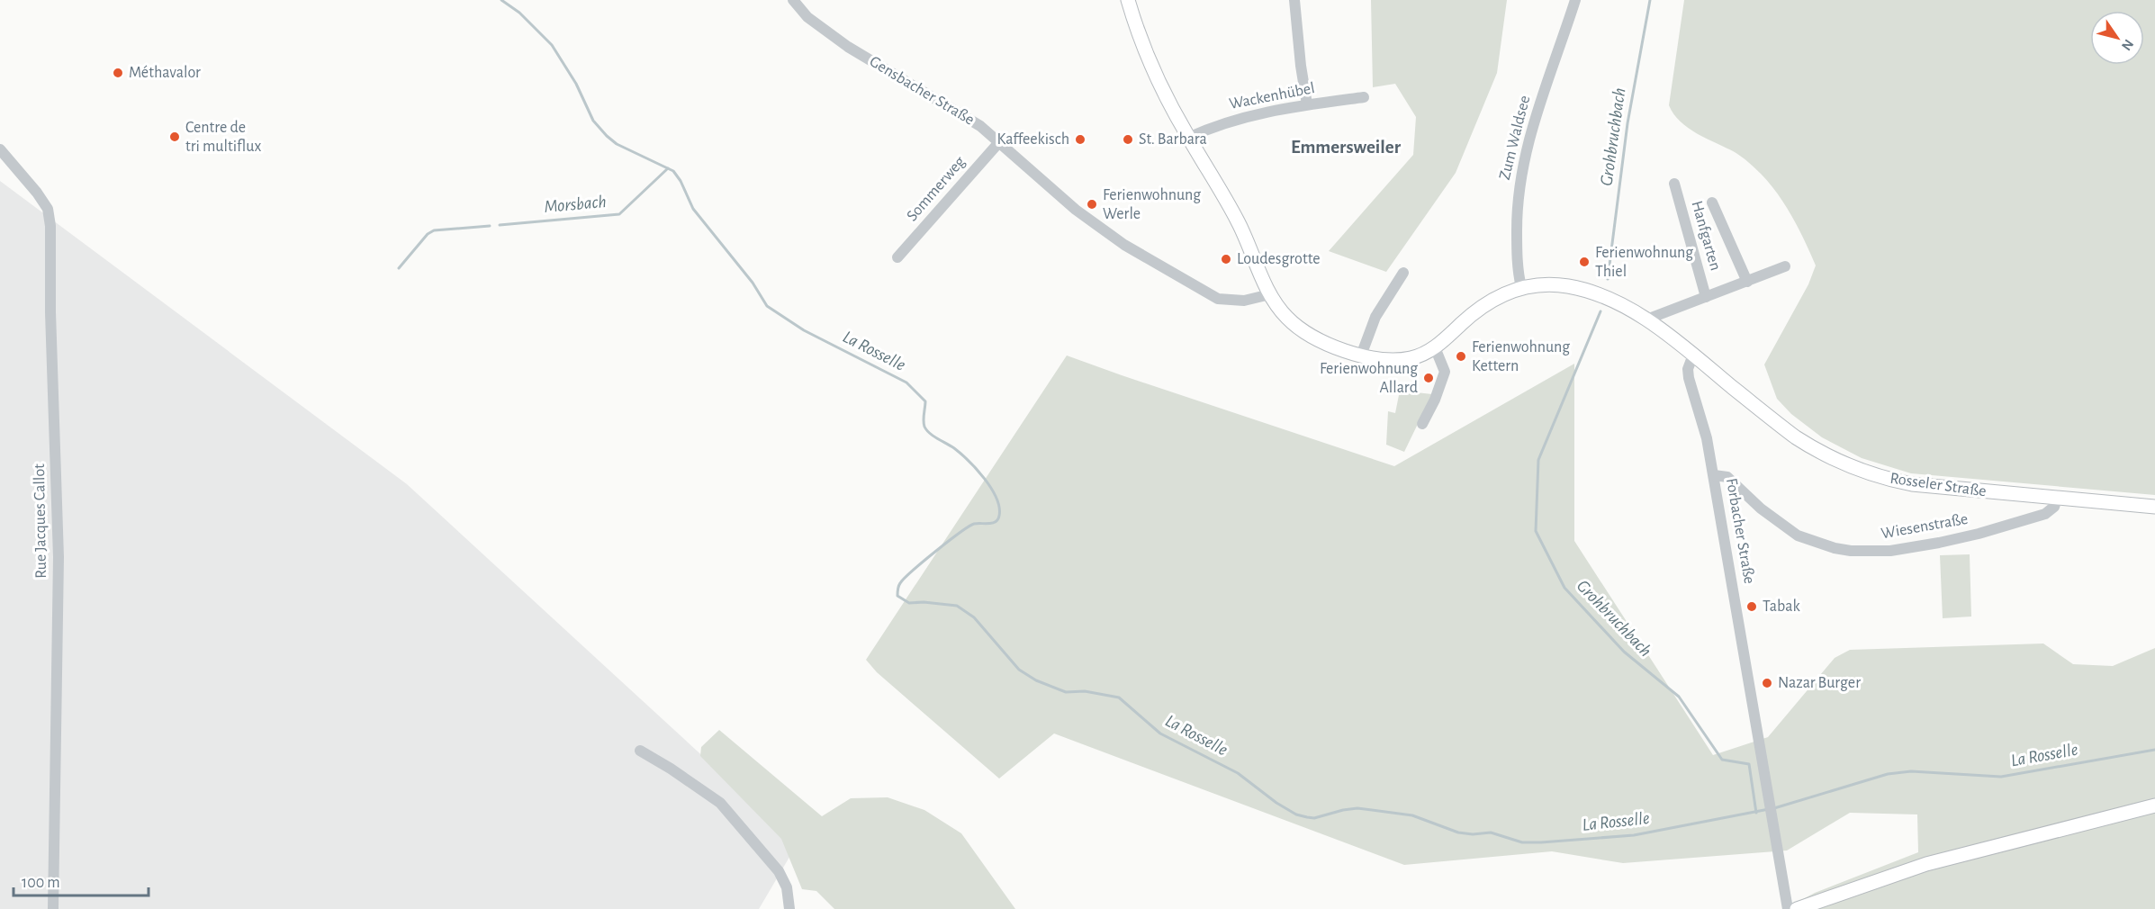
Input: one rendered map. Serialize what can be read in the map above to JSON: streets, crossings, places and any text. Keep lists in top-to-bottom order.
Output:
{
  "streets": {
    "main road": ["Rosseler Straße"],
    "street": [
      "Gensbacher Straße",
      "Wackenhübel",
      "Zum Waldsee",
      "Sommerweg",
      "Hanfgarten",
      "Rue Jacques Callot",
      "Wiesenstraße",
      "Forbacher Straße"
    ]
  },
  "crossings": [
    ["Gensbacher Straße", "Sommerweg"],
    ["Rosseler Straße", "Wiesenstraße"],
    ["Rosseler Straße", "Forbacher Straße"],
    ["Wiesenstraße", "Forbacher Straße"]
  ],
  "districts": ["Emmersweiler"],
  "water": ["Grohbruchbach", "Morsbach", "La Rosselle"],
  "places": [
    "Méthavalor",
    "Centre de tri multiflux",
    "Kaffeekisch",
    "St. Barbara",
    "Ferienwohnung Werle",
    "Loudesgrotte",
    "Ferienwohnung Thiel",
    "Ferienwohnung Kettern",
    "Ferienwohnung Allard",
    "Tabak",
    "Nazar Burger"
  ],
  "scale_bar": "100 m",
  "north": "bottom right"
}
